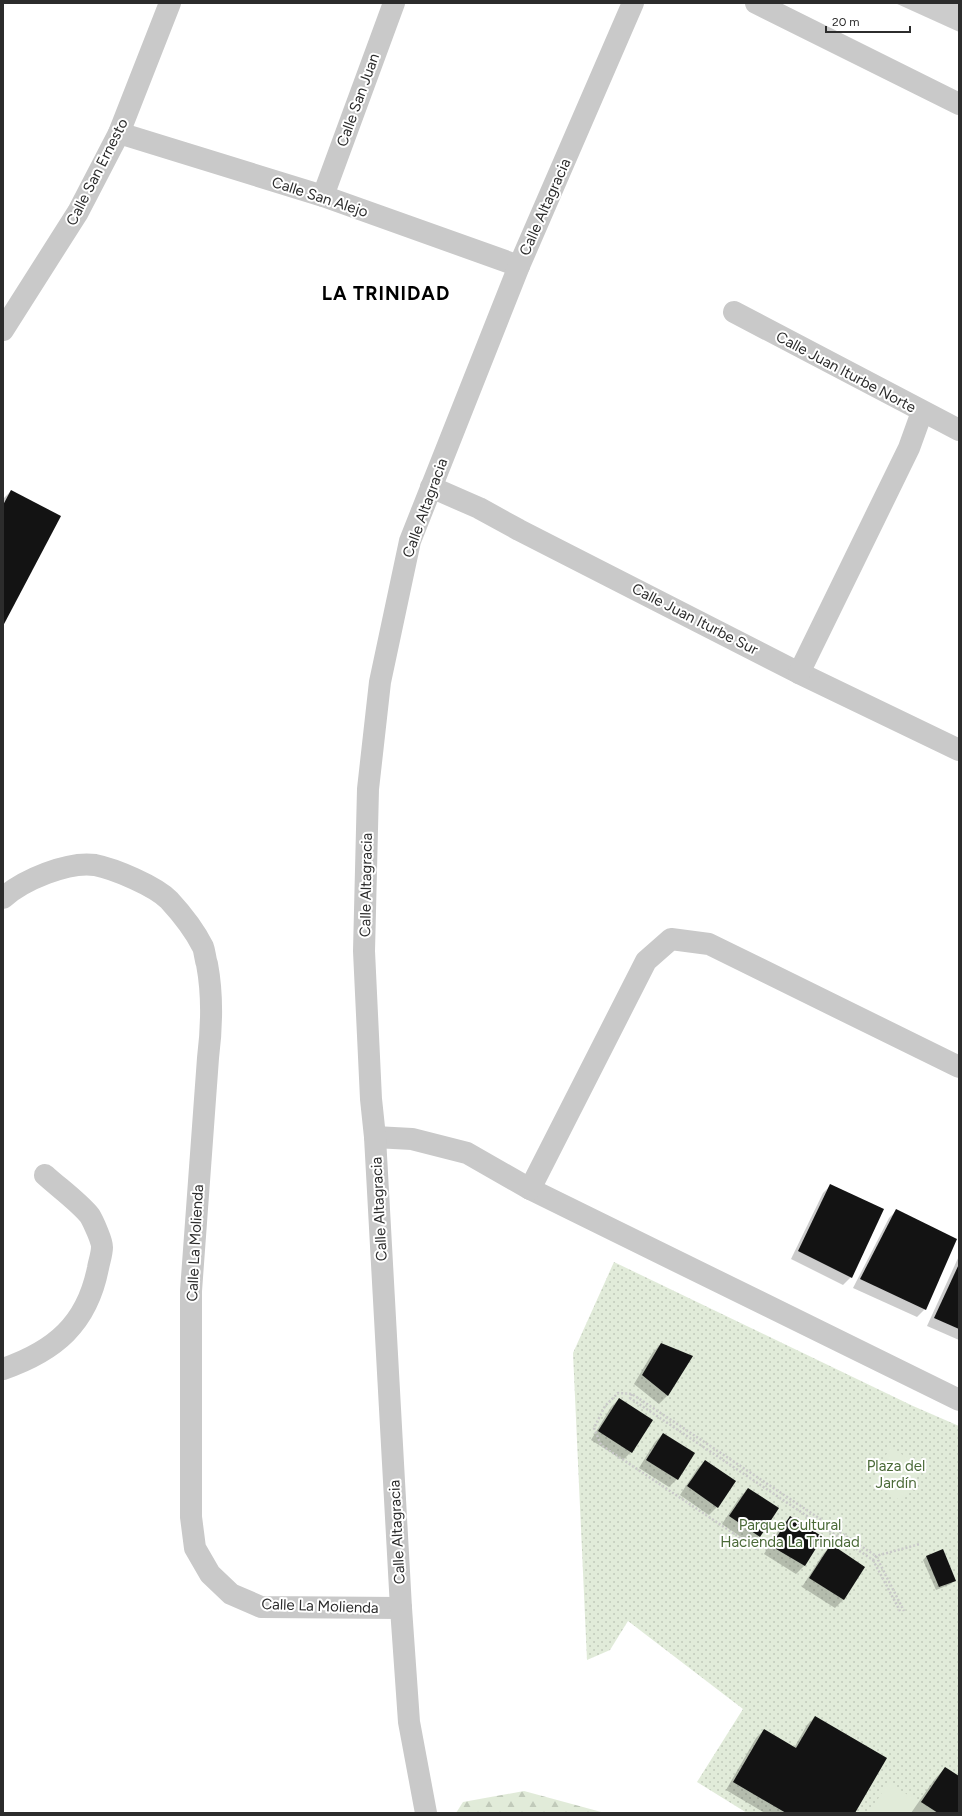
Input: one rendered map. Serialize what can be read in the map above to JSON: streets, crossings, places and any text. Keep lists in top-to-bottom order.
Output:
{
  "streets": {
    "street": [
      "Calle San Juan",
      "Calle San Ernesto",
      "Calle San Alejo",
      "Calle Altagracia",
      "Calle Juan Iturbe Norte",
      "Calle Juan Iturbe Sur",
      "Calle La Molienda"
    ]
  },
  "crossings": [
    ["Calle San Juan", "Calle San Alejo"],
    ["Calle San Ernesto", "Calle San Alejo"],
    ["Calle San Alejo", "Calle Altagracia"],
    ["Calle Altagracia", "Calle Juan Iturbe Sur"],
    ["Calle Altagracia", "Calle La Molienda"]
  ],
  "districts": ["LA TRINIDAD"],
  "parks": ["Plaza del Jardín", "Parque Cultural Hacienda La Trinidad"],
  "scale_bar": "20 m"
}
